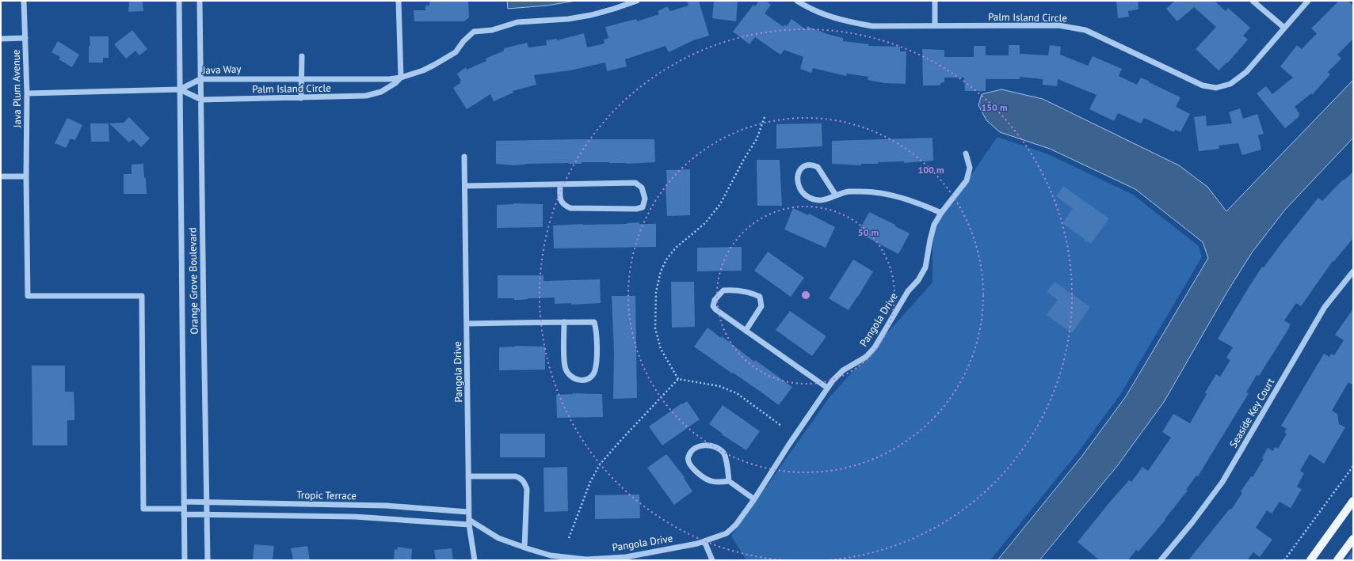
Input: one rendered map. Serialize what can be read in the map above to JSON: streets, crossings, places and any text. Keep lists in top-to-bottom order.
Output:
{
  "streets": {
    "street": [
      "Palm Island Circle",
      "Java Way",
      "Java Plum Avenue",
      "Orange Grove Boulevard",
      "Pangola Drive",
      "Seaside Key Court",
      "Tropic Terrace"
    ]
  },
  "crossings": [
    ["Palm Island Circle", "Java Way"],
    ["Palm Island Circle", "Orange Grove Boulevard"],
    ["Java Way", "Java Plum Avenue"],
    ["Java Way", "Orange Grove Boulevard"],
    ["Java Plum Avenue", "Orange Grove Boulevard"],
    ["Orange Grove Boulevard", "Tropic Terrace"],
    ["Pangola Drive", "Tropic Terrace"]
  ],
  "rings": ["150 m", "100 m", "50 m"]
}
